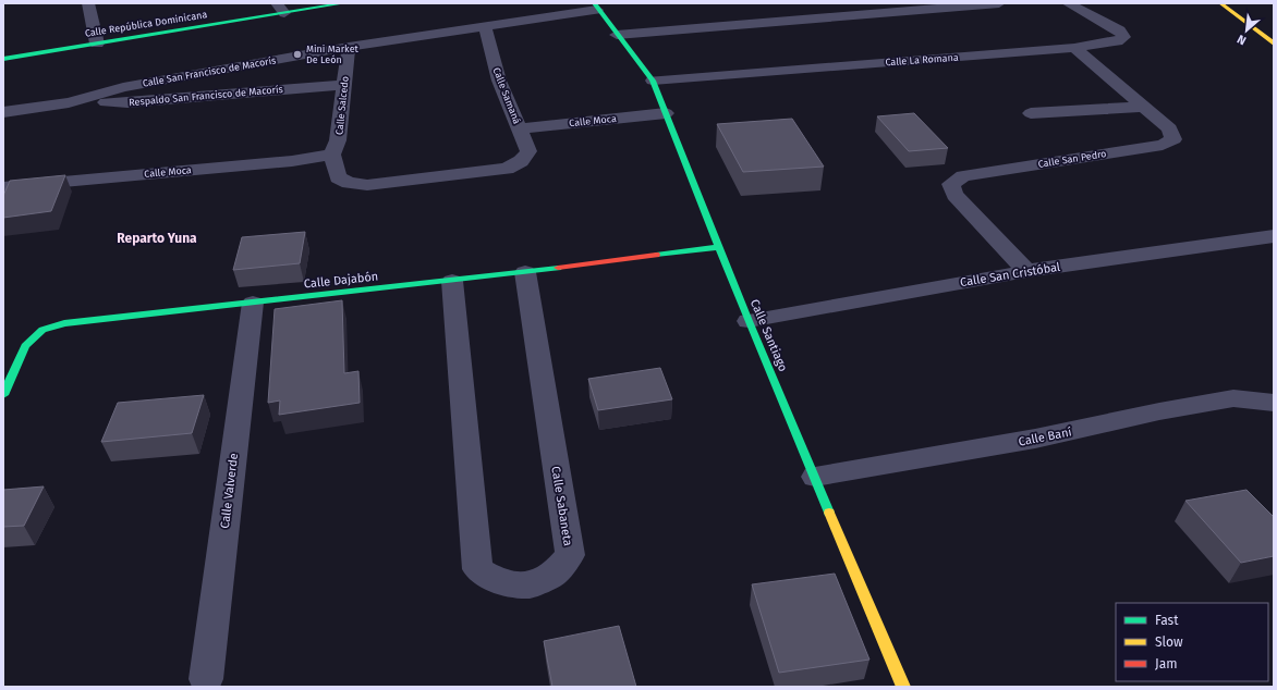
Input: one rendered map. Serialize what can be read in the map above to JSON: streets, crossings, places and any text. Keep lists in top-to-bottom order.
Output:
{
  "streets": {
    "street": [
      "Calle República Dominicana",
      "Calle La Romana",
      "Calle San Francisco de Macorís",
      "Respaldo San Francisco de Macorís",
      "Calle Samaná",
      "Calle Salcedo",
      "Calle Moca",
      "Calle San Pedro",
      "Calle San Cristóbal",
      "Calle Dajabón",
      "Calle Santiago",
      "Calle Baní",
      "Calle Valverde",
      "Calle Sabaneta"
    ]
  },
  "crossings": [
    ["Calle La Romana", "Calle San Pedro"],
    ["Calle La Romana", "Calle Santiago"],
    ["Calle San Francisco de Macorís", "Respaldo San Francisco de Macorís"],
    ["Calle San Francisco de Macorís", "Calle Samaná"],
    ["Calle San Francisco de Macorís", "Calle Salcedo"],
    ["Calle San Francisco de Macorís", "Calle Santiago"],
    ["Respaldo San Francisco de Macorís", "Calle Salcedo"],
    ["Calle Samaná", "Calle Salcedo"],
    ["Calle Samaná", "Calle Moca"],
    ["Calle Salcedo", "Calle Moca"],
    ["Calle Moca", "Calle Santiago"],
    ["Calle San Pedro", "Calle San Cristóbal"],
    ["Calle San Cristóbal", "Calle Santiago"],
    ["Calle Dajabón", "Calle Santiago"],
    ["Calle Dajabón", "Calle Valverde"],
    ["Calle Dajabón", "Calle Sabaneta"],
    ["Calle Santiago", "Calle Baní"]
  ],
  "districts": ["Reparto Yuna"],
  "places": ["Mini Market De León"],
  "legend": ["Fast", "Slow", "Jam"],
  "north": "bottom left"
}
